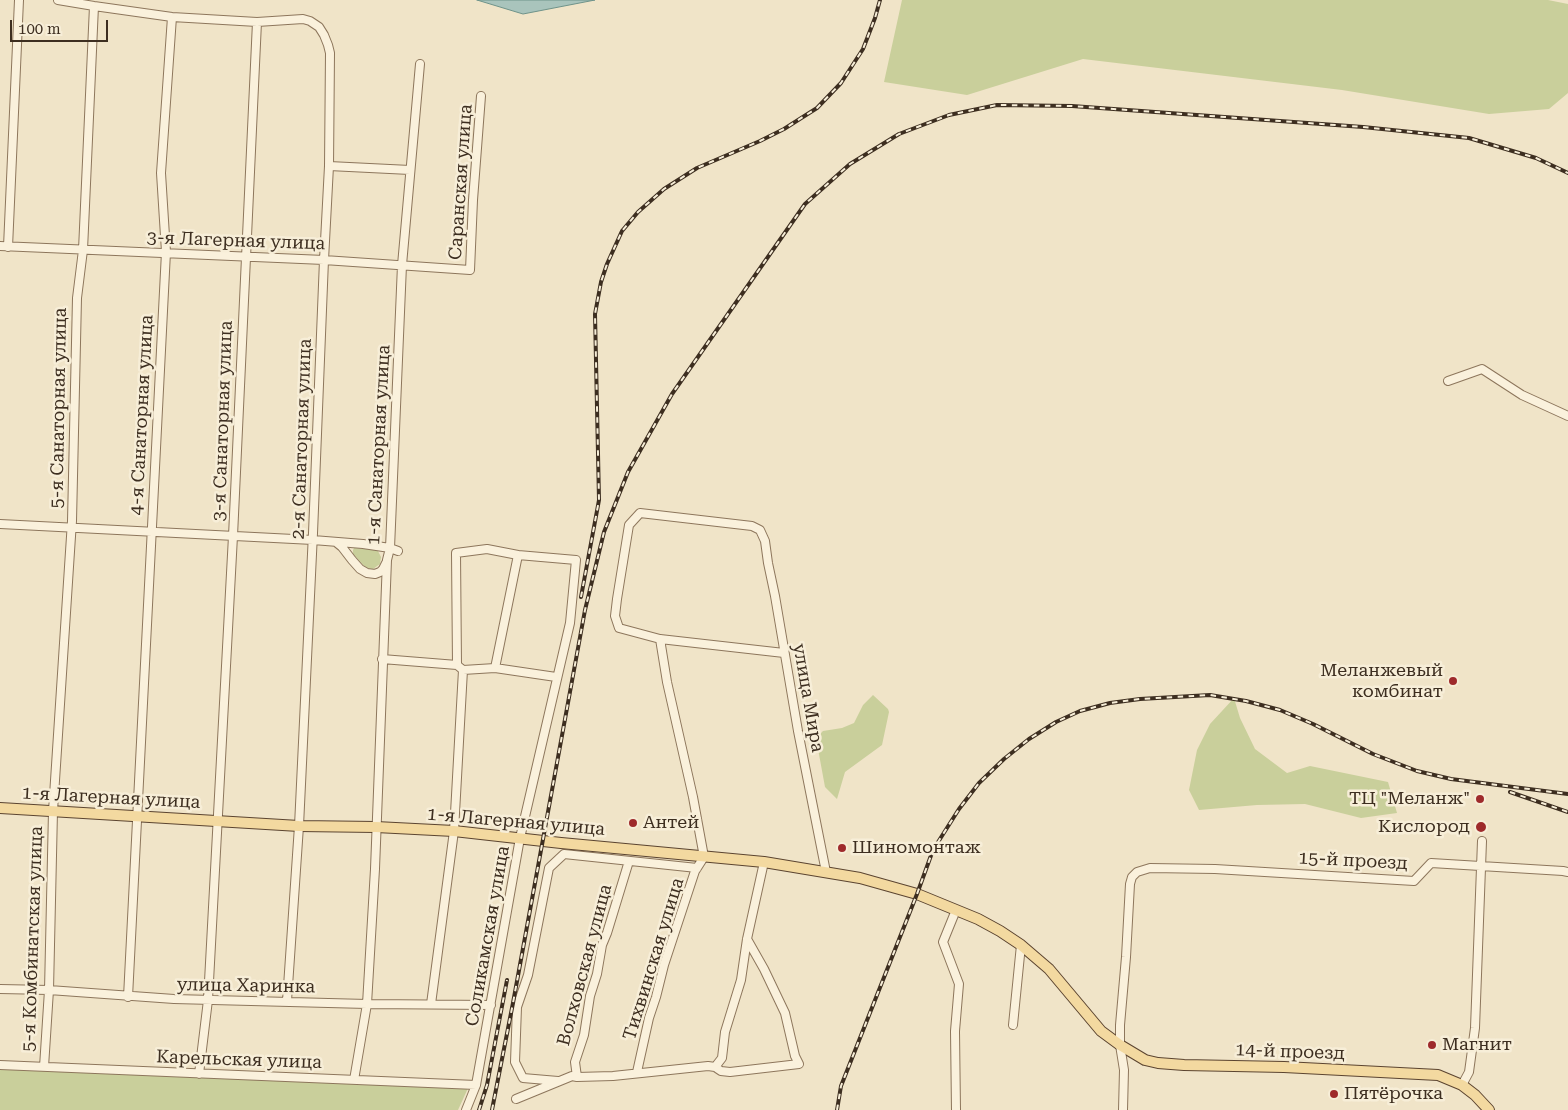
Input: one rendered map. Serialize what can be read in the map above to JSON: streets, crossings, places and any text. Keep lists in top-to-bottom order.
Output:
{
  "streets": {
    "main road": ["1-я Лагерная улица", "14-й проезд"],
    "street": [
      "Саранская улица",
      "3-я Лагерная улица",
      "5-я Санаторная улица",
      "4-я Санаторная улица",
      "3-я Санаторная улица",
      "2-я Санаторная улица",
      "1-я Санаторная улица",
      "улица Мира",
      "15-й проезд",
      "Соликамская улица",
      "5-я Комбинатская улица",
      "Тихвинская улица",
      "Волховская улица",
      "улица Харинка",
      "Карельская улица"
    ]
  },
  "crossings": [
    ["Саранская улица", "3-я Лагерная улица"],
    ["3-я Лагерная улица", "5-я Санаторная улица"],
    ["3-я Лагерная улица", "4-я Санаторная улица"],
    ["3-я Лагерная улица", "3-я Санаторная улица"],
    ["3-я Лагерная улица", "2-я Санаторная улица"],
    ["3-я Лагерная улица", "1-я Санаторная улица"],
    ["5-я Санаторная улица", "1-я Лагерная улица"],
    ["5-я Санаторная улица", "5-я Комбинатская улица"],
    ["4-я Санаторная улица", "1-я Лагерная улица"],
    ["4-я Санаторная улица", "улица Харинка"],
    ["3-я Санаторная улица", "2-я Санаторная улица"],
    ["3-я Санаторная улица", "1-я Лагерная улица"],
    ["3-я Санаторная улица", "улица Харинка"],
    ["3-я Санаторная улица", "Карельская улица"],
    ["2-я Санаторная улица", "1-я Лагерная улица"],
    ["2-я Санаторная улица", "улица Харинка"],
    ["1-я Санаторная улица", "1-я Лагерная улица"],
    ["1-я Санаторная улица", "улица Харинка"],
    ["1-я Санаторная улица", "Карельская улица"],
    ["улица Мира", "1-я Лагерная улица"],
    ["1-я Лагерная улица", "15-й проезд"],
    ["1-я Лагерная улица", "Соликамская улица"],
    ["1-я Лагерная улица", "5-я Комбинатская улица"],
    ["1-я Лагерная улица", "Тихвинская улица"],
    ["1-я Лагерная улица", "14-й проезд"],
    ["15-й проезд", "14-й проезд"],
    ["Соликамская улица", "улица Харинка"],
    ["Соликамская улица", "Карельская улица"],
    ["5-я Комбинатская улица", "улица Харинка"],
    ["5-я Комбинатская улица", "Карельская улица"]
  ],
  "places": [
    "Меланжевый комбинат",
    "ТЦ \"Меланж\"",
    "Антей",
    "Кислород",
    "Шиномонтаж",
    "Магнит",
    "Пятёрочка"
  ],
  "scale_bar": "100 m"
}
